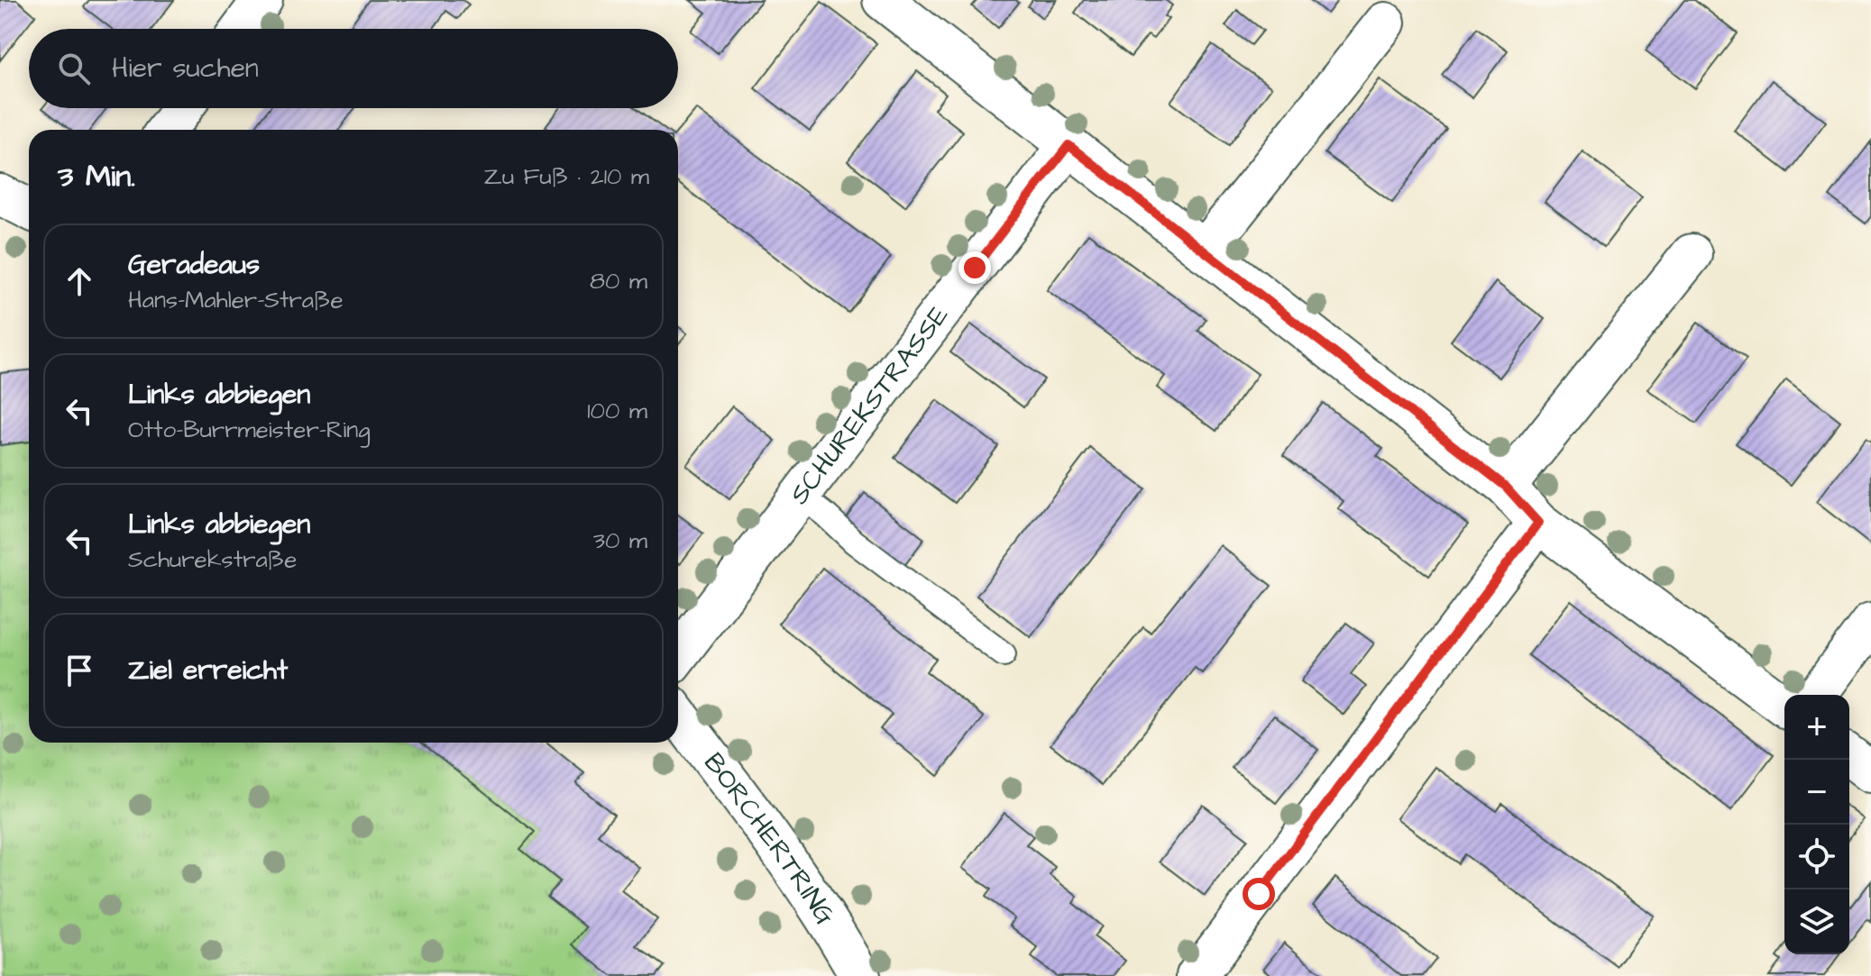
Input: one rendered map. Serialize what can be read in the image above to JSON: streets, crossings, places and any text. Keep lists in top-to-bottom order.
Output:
{
  "streets": {
    "street": ["SCHUREKSTRASSE", "BORCHERTRING"]
  },
  "page": {
    "search": "Hier suchen",
    "heading": ["3 Min.", "Zu Fuß · 210 m"],
    "list": [
      ["Geradeaus", "Hans-Mahler-Straße", "80 m"],
      ["Links abbiegen", "Otto-Burrmeister-Ring", "100 m"],
      ["Links abbiegen", "Schurekstraße", "30 m"],
      "Ziel erreicht"
    ],
    "map_buttons": ["+", "−"]
  }
}
